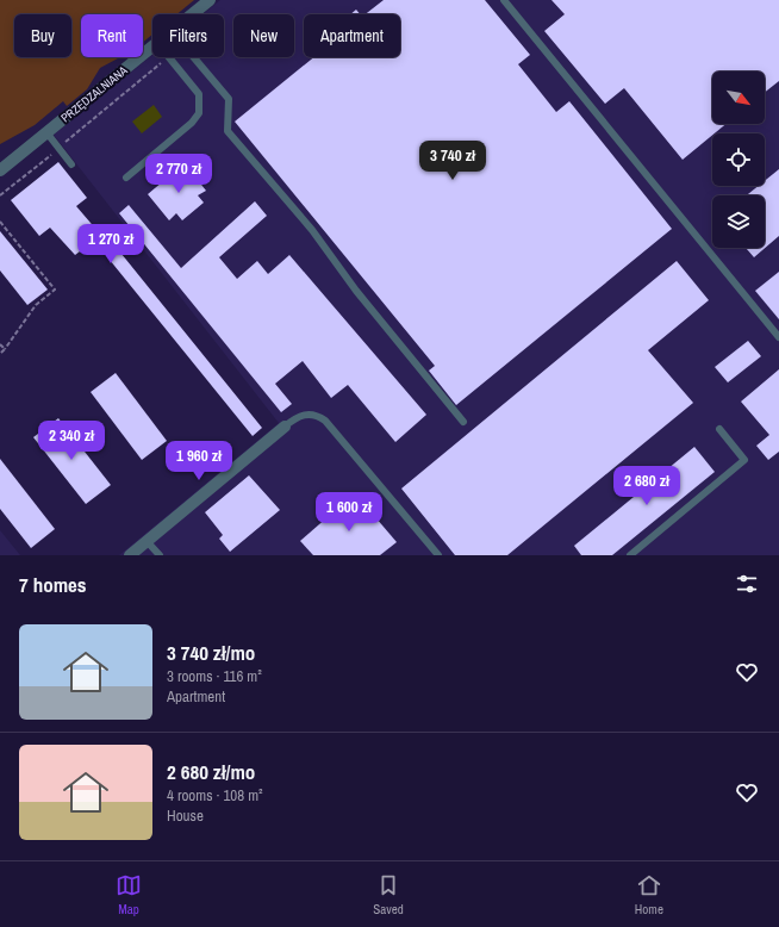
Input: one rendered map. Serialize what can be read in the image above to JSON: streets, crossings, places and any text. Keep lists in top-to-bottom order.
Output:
{
  "streets": {
    "street": ["PRZĘDZALNIANA"]
  },
  "north": "bottom right",
  "page": {
    "chip": [
      "Buy",
      "Rent",
      "Filters",
      "New",
      "Apartment"
    ],
    "price": [
      "3 740 zł",
      "2 770 zł",
      "1 270 zł",
      "2 340 zł",
      "1 960 zł",
      "2 680 zł",
      "1 600 zł"
    ],
    "heading": "7 homes",
    "list": [
      {
        "name": "3 740 zł/mo",
        "note": "3 rooms · 116 m² · Apartment"
      },
      {
        "name": "2 680 zł/mo",
        "note": "4 rooms · 108 m² · House"
      }
    ],
    "tabs": ["Map", "Saved", "Home"]
  }
}
